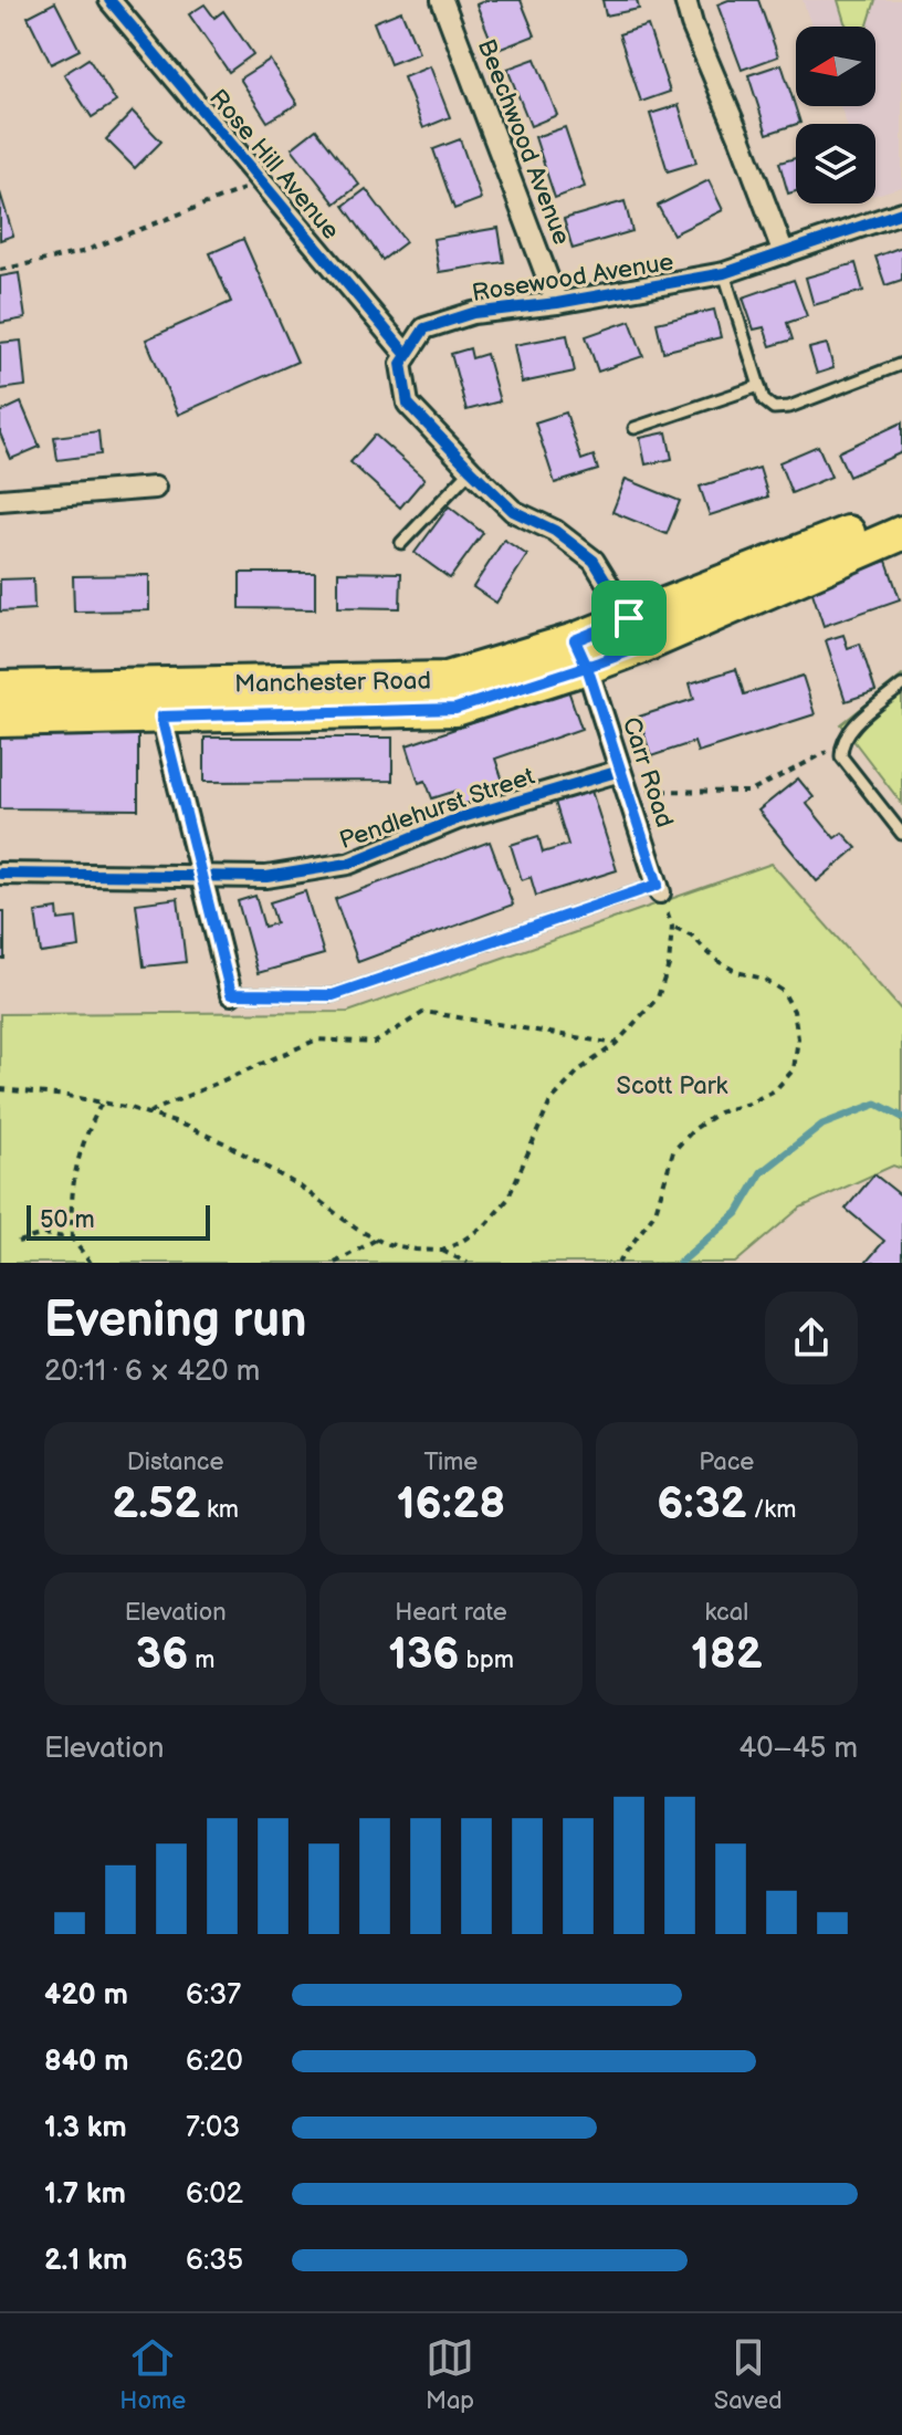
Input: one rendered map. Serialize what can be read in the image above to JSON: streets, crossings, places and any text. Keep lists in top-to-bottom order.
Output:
{
  "streets": {
    "main road": ["Manchester Road"],
    "street": [
      "Beechwood Avenue",
      "Rose Hill Avenue",
      "Rosewood Avenue",
      "Carr Road",
      "Pendlehurst Street"
    ]
  },
  "crossings": [
    ["Beechwood Avenue", "Rosewood Avenue"],
    ["Rose Hill Avenue", "Rosewood Avenue"],
    ["Manchester Road", "Carr Road"],
    ["Carr Road", "Pendlehurst Street"]
  ],
  "parks": ["Scott Park"],
  "scale_bar": "50 m",
  "north": "left",
  "page": {
    "scale": "50 m",
    "heading": ["Evening run", "20:11 · 6 × 420 m"],
    "stats": [
      ["Distance", "2.52 km"],
      ["Time", "16:28"],
      ["Pace", "6:32 /km"],
      ["Elevation", "36 m"],
      ["Heart rate", "136 bpm"],
      ["kcal", "182"]
    ],
    "chart": ["Elevation", "40–45 m"],
    "list": [
      {
        "name": "420 m",
        "note": "6:37"
      },
      {
        "name": "840 m",
        "note": "6:20"
      },
      {
        "name": "1.3 km",
        "note": "7:03"
      },
      {
        "name": "1.7 km",
        "note": "6:02"
      },
      {
        "name": "2.1 km",
        "note": "6:35"
      }
    ],
    "tabs": ["Home", "Map", "Saved"]
  }
}
